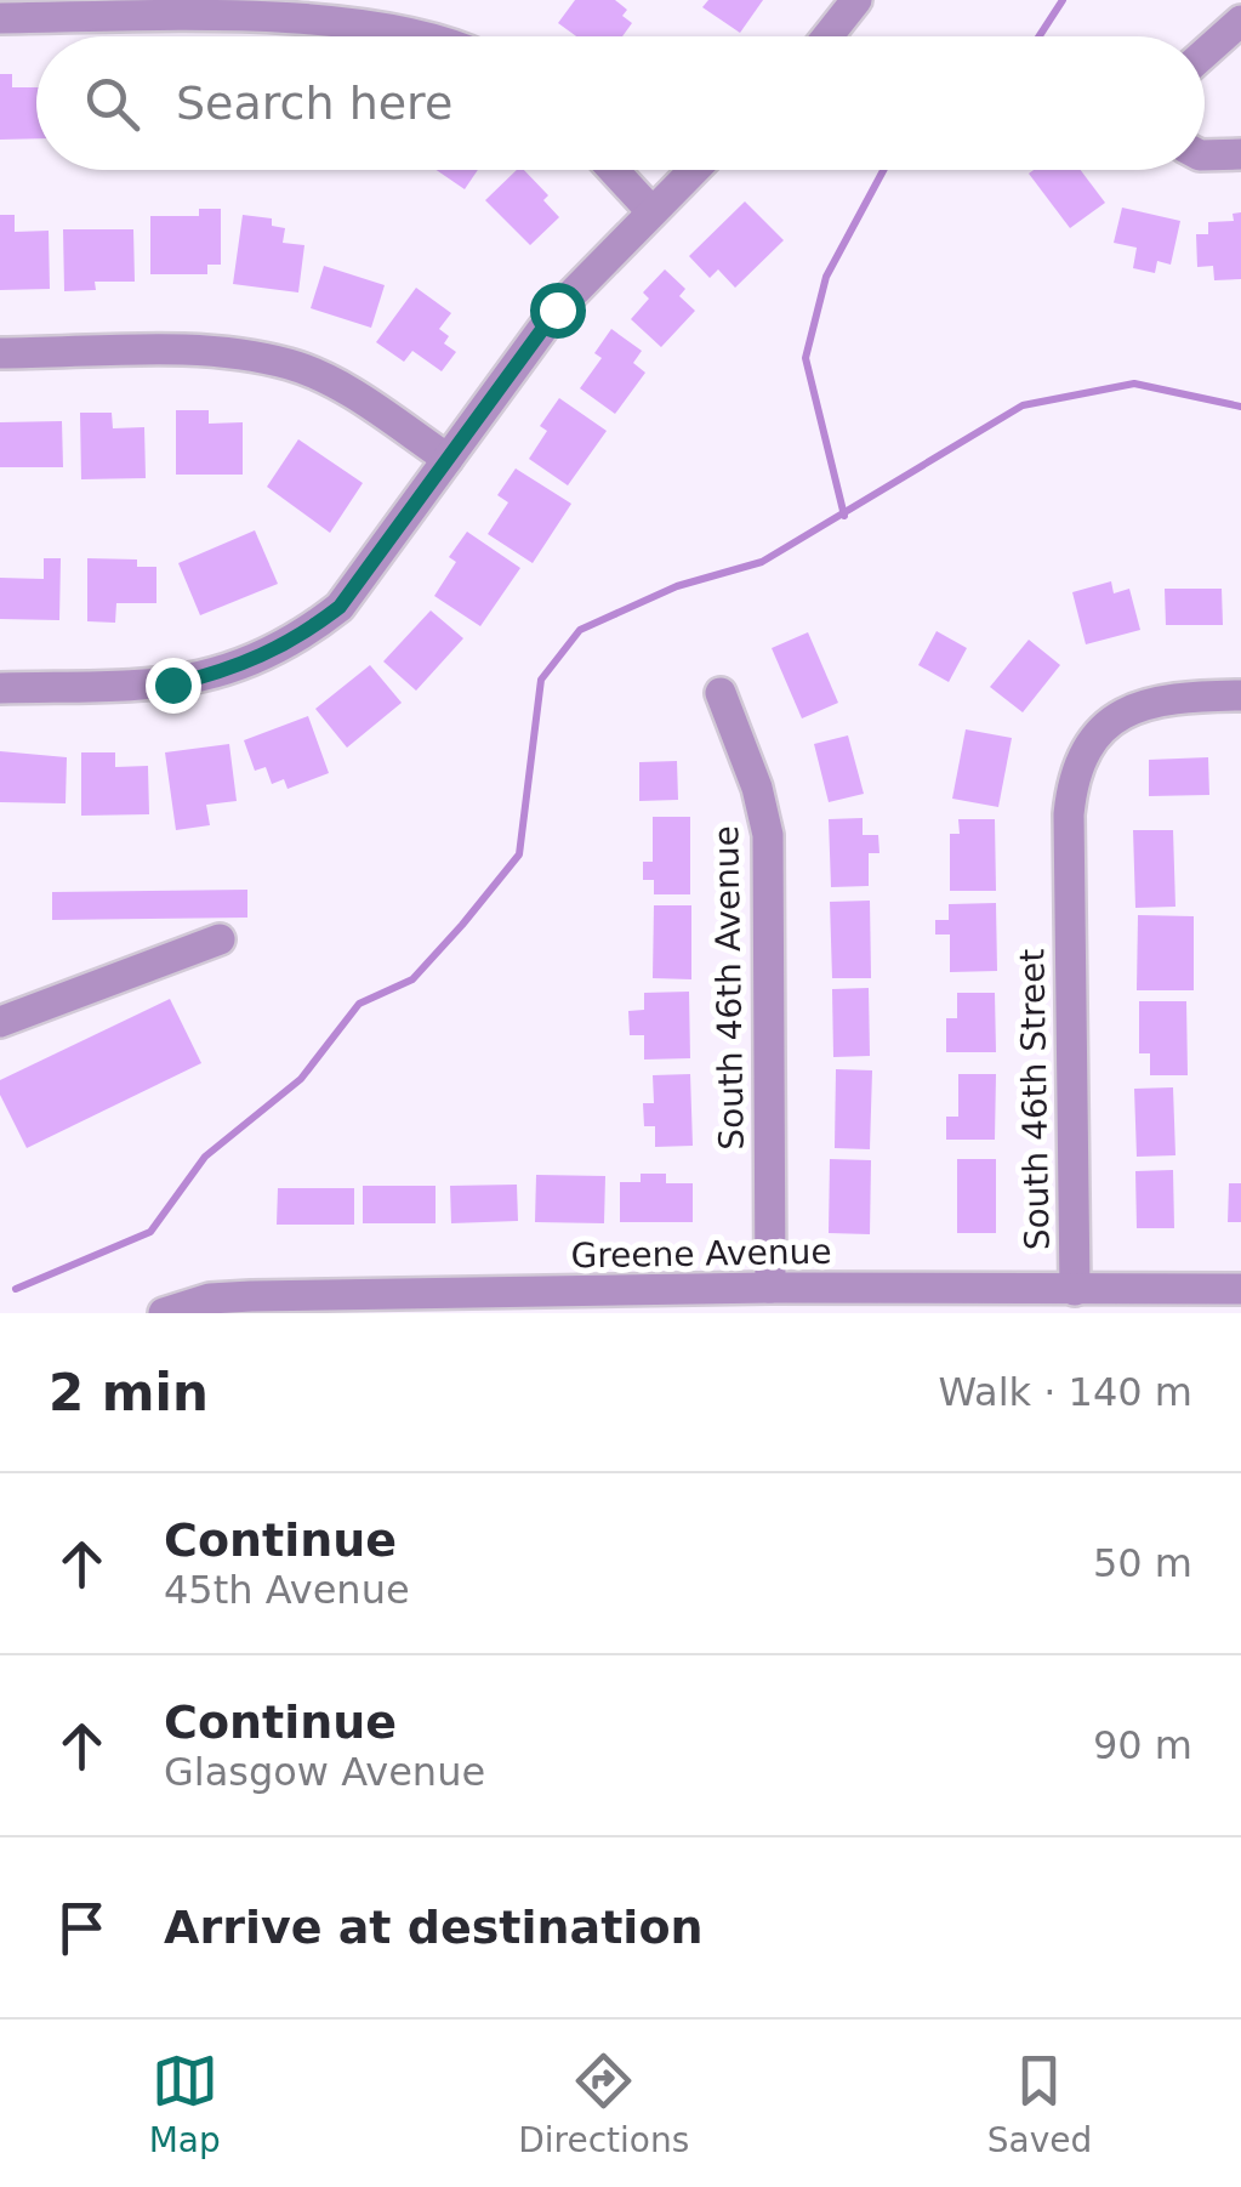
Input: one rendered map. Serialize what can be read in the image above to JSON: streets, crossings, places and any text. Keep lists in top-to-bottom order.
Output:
{
  "streets": {
    "street": ["South 46th Avenue", "South 46th Street", "Greene Avenue"]
  },
  "crossings": [
    ["South 46th Avenue", "Greene Avenue"],
    ["South 46th Street", "Greene Avenue"]
  ],
  "page": {
    "search": "Search here",
    "heading": ["2 min", "Walk · 140 m"],
    "list": [
      ["Continue", "45th Avenue", "50 m"],
      ["Continue", "Glasgow Avenue", "90 m"],
      "Arrive at destination"
    ],
    "nav": ["Map", "Directions", "Saved"]
  }
}
